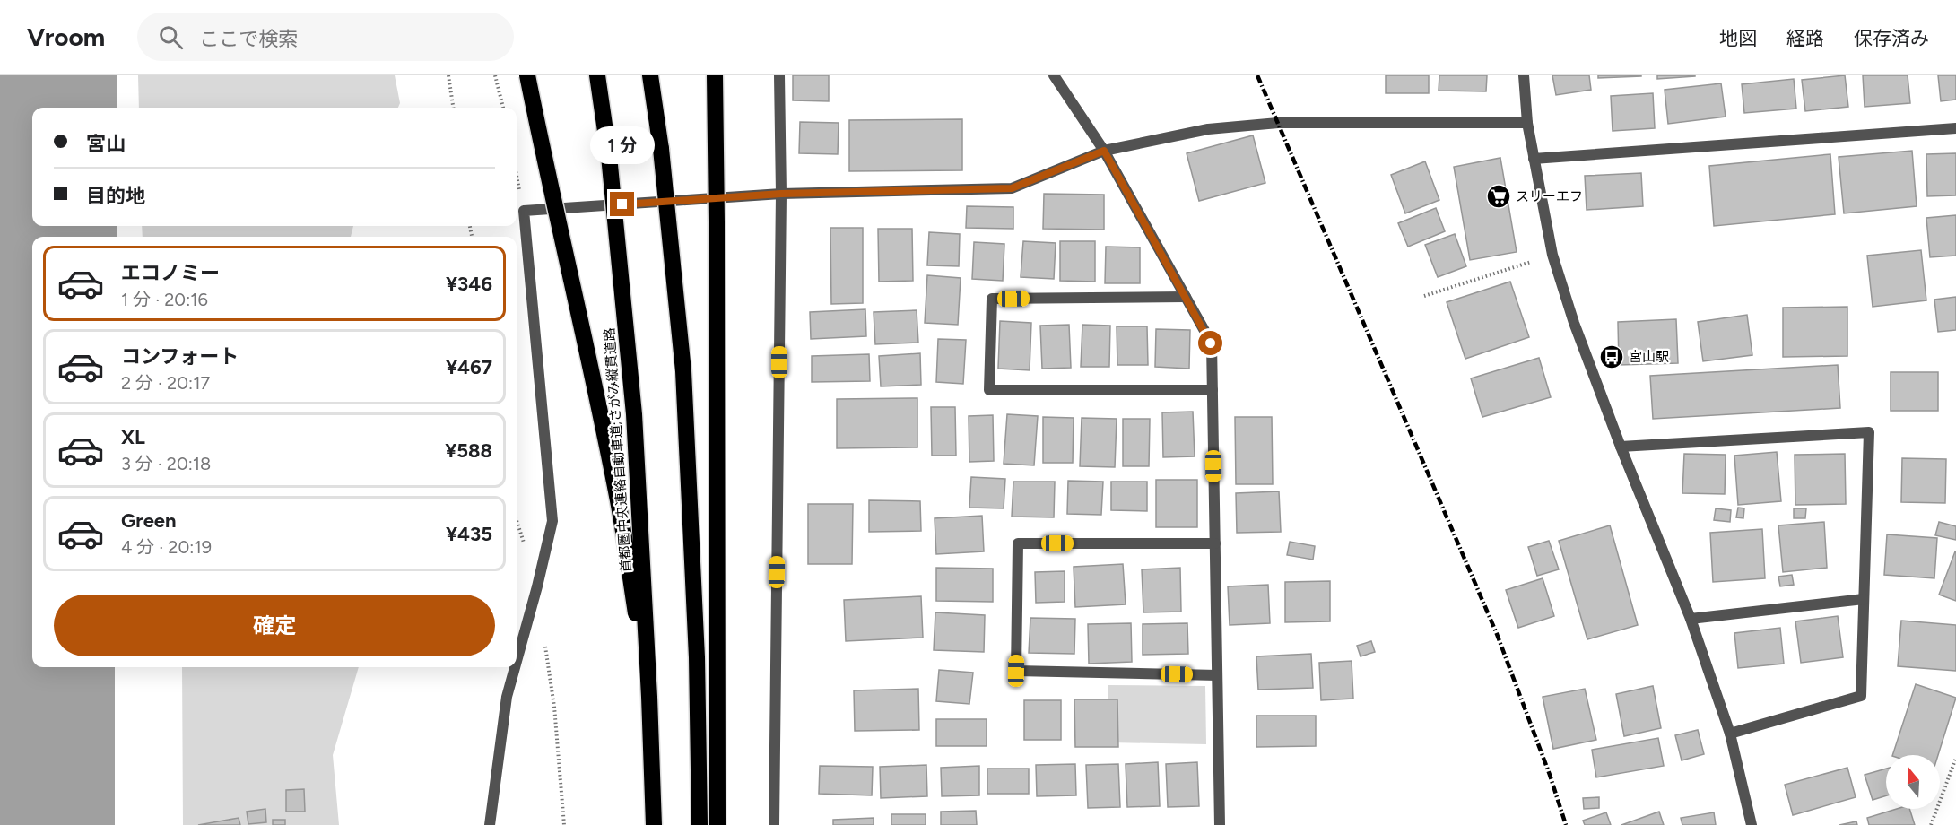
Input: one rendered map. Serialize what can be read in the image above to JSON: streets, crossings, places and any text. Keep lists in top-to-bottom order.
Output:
{
  "streets": {
    "highway": ["首都圏中央連絡自動車道;さがみ縦貫道路"]
  },
  "places": {
    "supermarket": ["スリーエフ"],
    "bus stop": ["宮山駅"]
  },
  "north": "top",
  "page": {
    "header": "Vroom",
    "search": "ここで検索",
    "nav": ["地図", "経路", "保存済み"],
    "banner": ["宮山", "目的地"],
    "bubble": "1 分",
    "list": [
      {
        "name": "エコノミー",
        "note": "1 分 · 20:16",
        "value": "¥346"
      },
      {
        "name": "コンフォート",
        "note": "2 分 · 20:17",
        "value": "¥467"
      },
      {
        "name": "XL",
        "note": "3 分 · 20:18",
        "value": "¥588"
      },
      {
        "name": "Green",
        "note": "4 分 · 20:19",
        "value": "¥435"
      }
    ],
    "buttons": "確定"
  }
}
